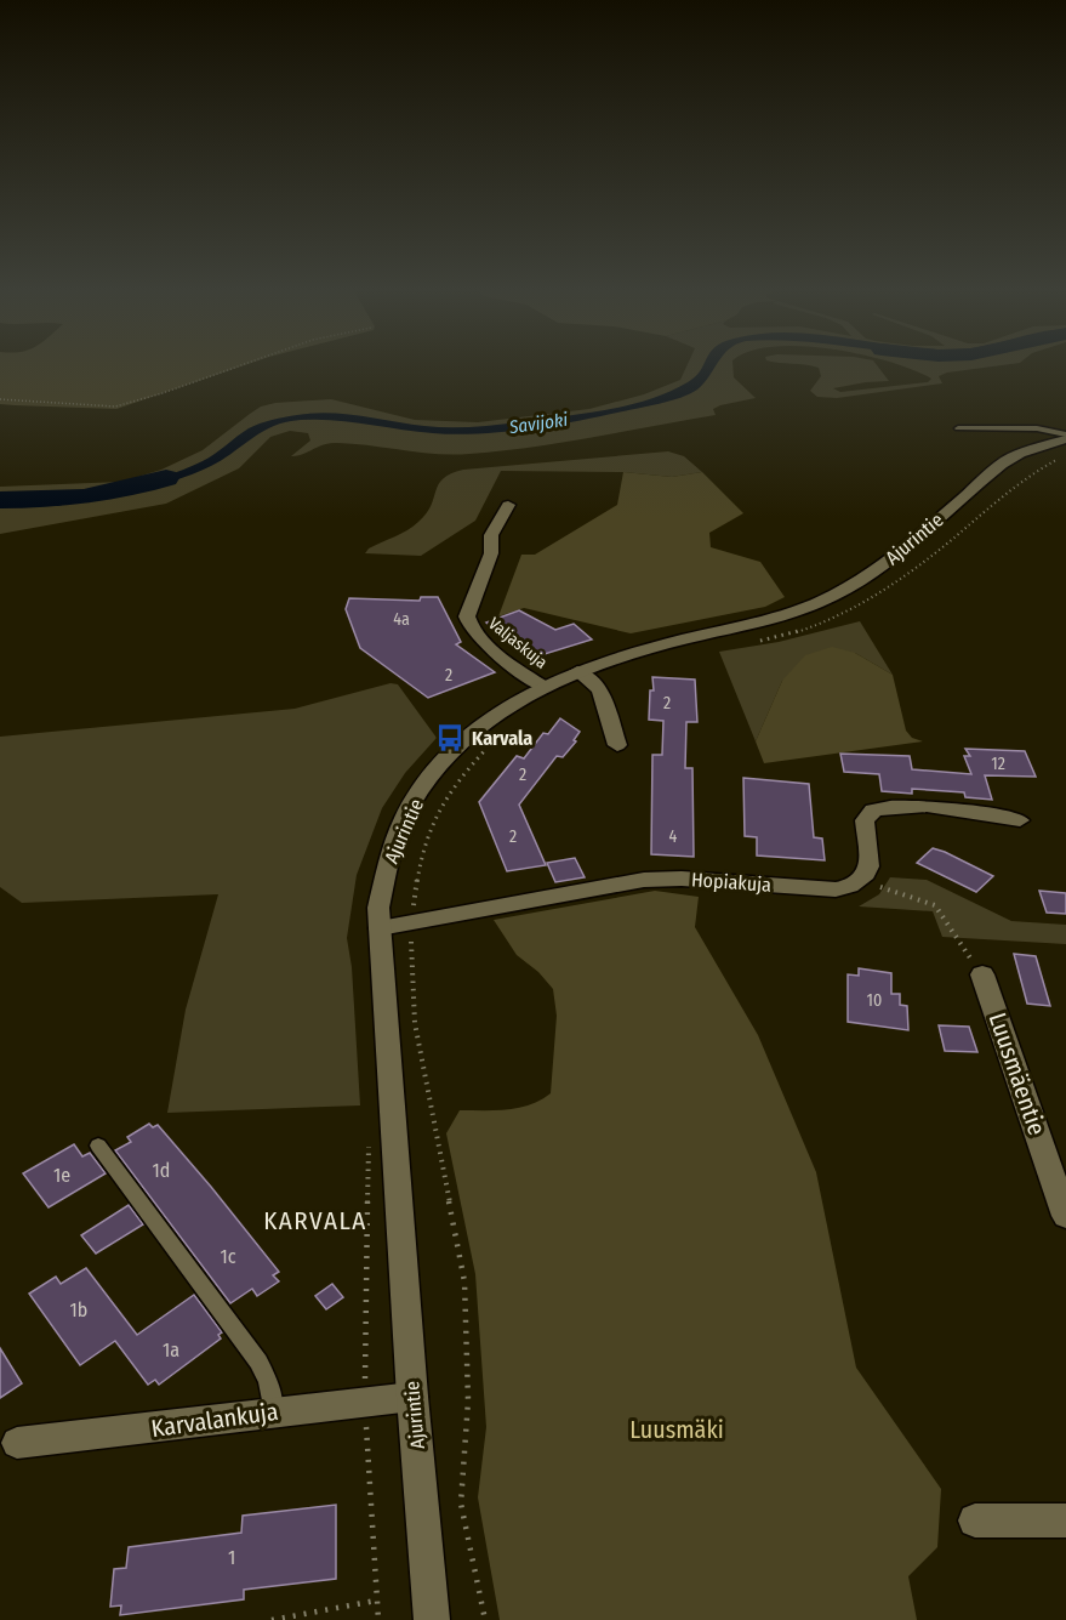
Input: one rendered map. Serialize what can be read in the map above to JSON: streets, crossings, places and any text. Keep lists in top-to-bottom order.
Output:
{
  "streets": {
    "street": [
      "Ajurintie",
      "Valjaskuja",
      "Hopiakuja",
      "Luusmäentie",
      "Karvalankuja"
    ]
  },
  "crossings": [
    ["Ajurintie", "Valjaskuja"],
    ["Ajurintie", "Hopiakuja"],
    ["Ajurintie", "Karvalankuja"]
  ],
  "districts": ["KARVALA"],
  "water": ["Savijoki"],
  "parks": ["Luusmäki"],
  "places": {
    "bus stop": ["Karvala"]
  },
  "house_numbers": [
    "4a",
    "2",
    "2",
    "12",
    "2",
    "2",
    "4",
    "10",
    "1d",
    "1e",
    "1c",
    "1b",
    "1a",
    "1"
  ]
}
